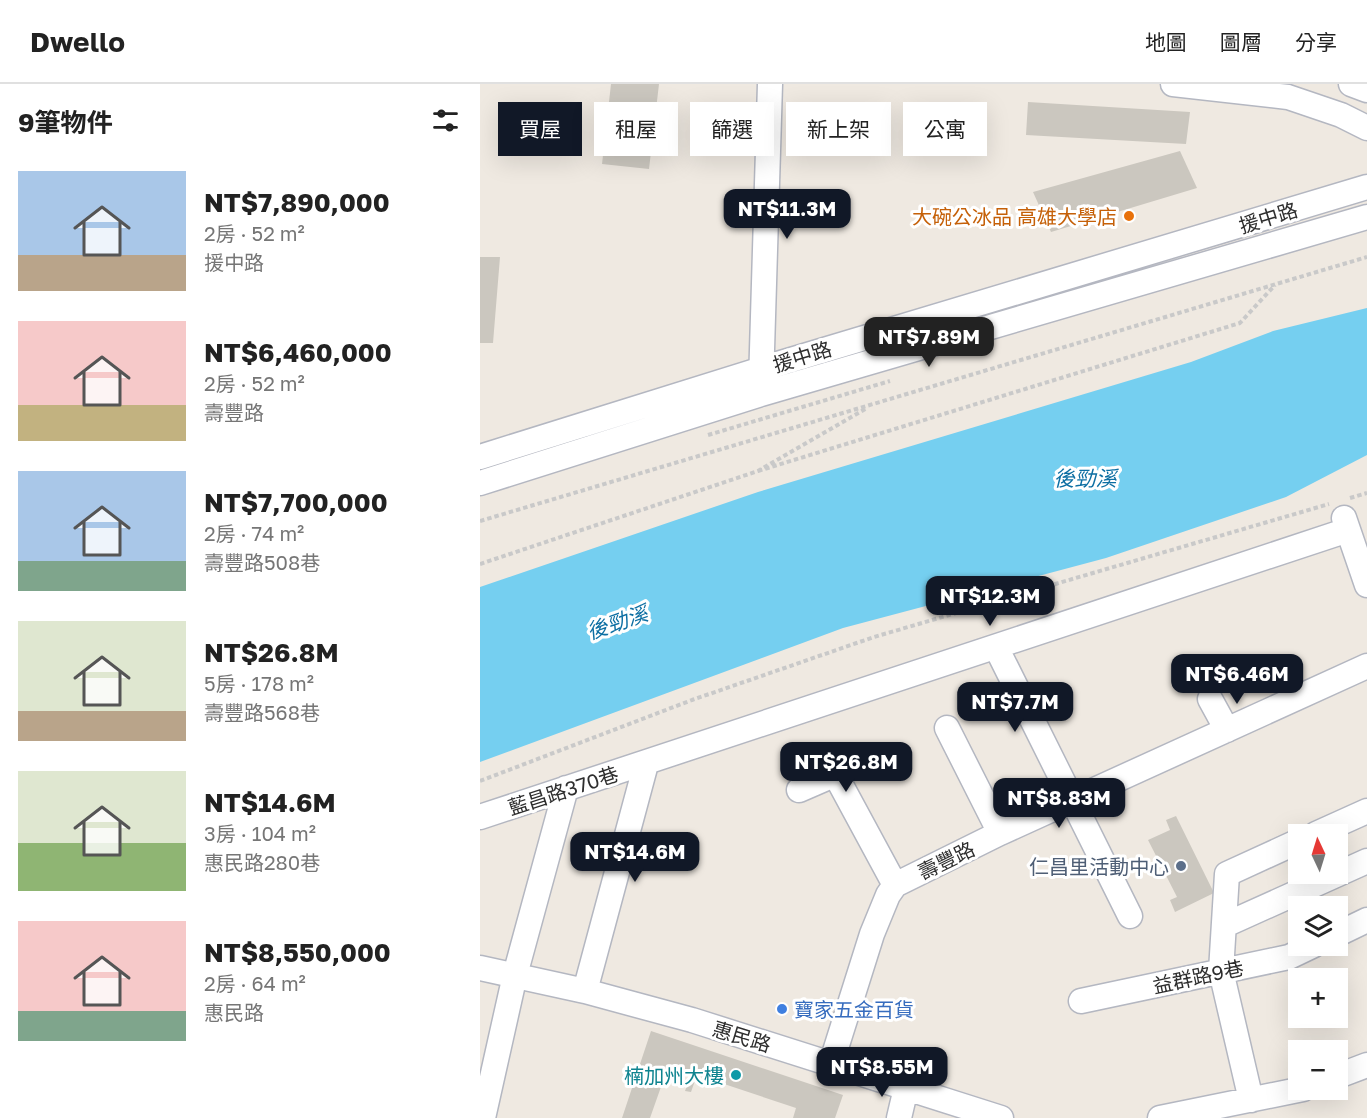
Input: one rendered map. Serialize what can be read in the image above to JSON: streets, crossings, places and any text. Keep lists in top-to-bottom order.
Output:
{
  "streets": {
    "street": [
      "援中路",
      "藍昌路370巷",
      "壽豐路",
      "益群路9巷",
      "惠民路"
    ]
  },
  "crossings": [
    ["壽豐路", "惠民路"]
  ],
  "water": ["後勁溪"],
  "places": [
    "大碗公冰品 高雄大學店",
    "仁昌里活動中心",
    "寶家五金百貨",
    "楠加州大樓"
  ],
  "north": "top",
  "page": {
    "header": "Dwello",
    "nav": ["地圖", "圖層", "分享"],
    "heading": "9筆物件",
    "chip": [
      "買屋",
      "租屋",
      "篩選",
      "新上架",
      "公寓"
    ],
    "list": [
      {
        "name": "NT$7,890,000",
        "note": "2房 · 52 m² · 援中路"
      },
      {
        "name": "NT$6,460,000",
        "note": "2房 · 52 m² · 壽豐路"
      },
      {
        "name": "NT$7,700,000",
        "note": "2房 · 74 m² · 壽豐路508巷"
      },
      {
        "name": "NT$26.8M",
        "note": "5房 · 178 m² · 壽豐路568巷"
      },
      {
        "name": "NT$14.6M",
        "note": "3房 · 104 m² · 惠民路280巷"
      },
      {
        "name": "NT$8,550,000",
        "note": "2房 · 64 m² · 惠民路"
      }
    ],
    "price": [
      "NT$11.3M",
      "NT$7.89M",
      "NT$12.3M",
      "NT$6.46M",
      "NT$7.7M",
      "NT$26.8M",
      "NT$8.83M",
      "NT$14.6M",
      "NT$8.55M"
    ],
    "map_buttons": ["+", "−"]
  }
}
